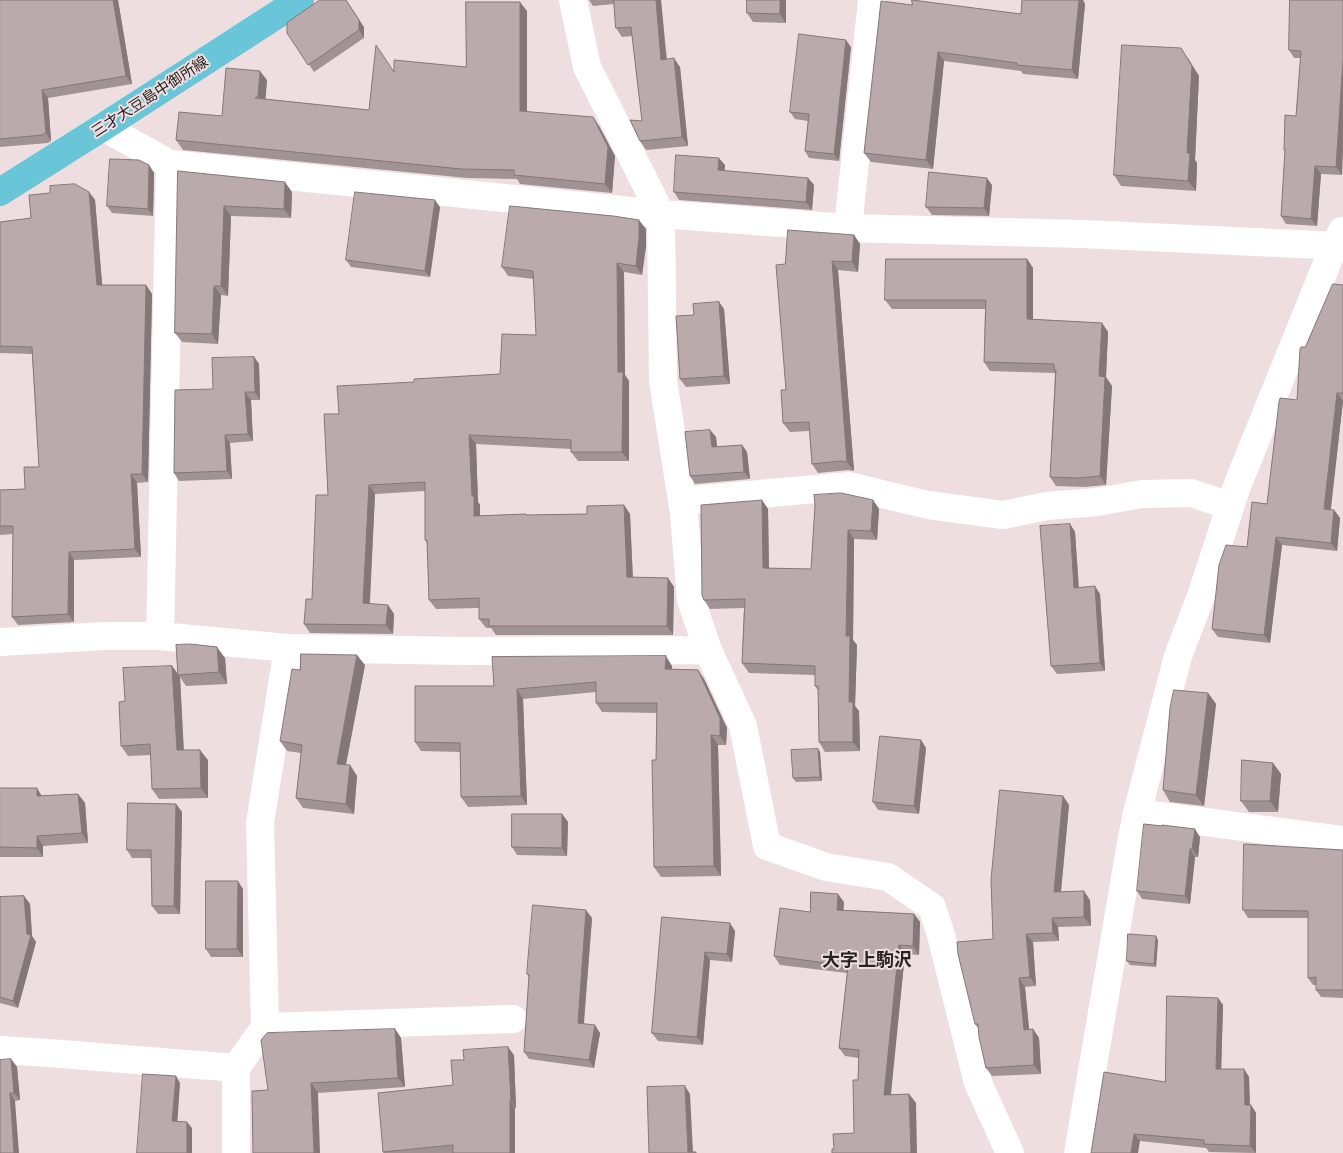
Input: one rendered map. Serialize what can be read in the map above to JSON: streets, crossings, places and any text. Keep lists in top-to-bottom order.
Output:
{
  "streets": {
    "main road": ["三才大豆島中御所線"]
  },
  "districts": ["大字上駒沢"]
}
